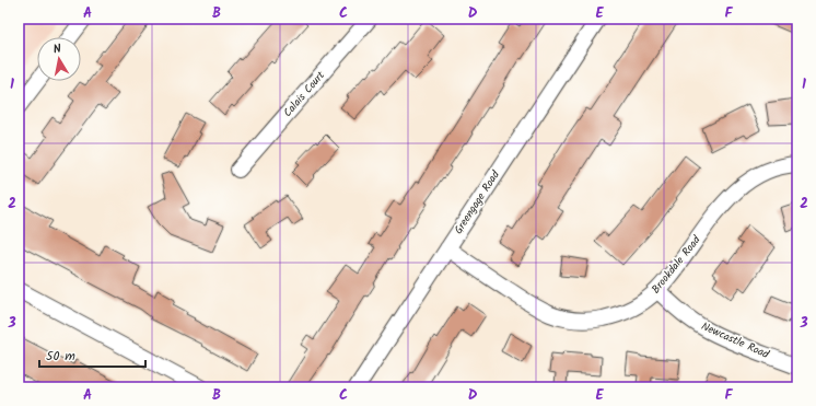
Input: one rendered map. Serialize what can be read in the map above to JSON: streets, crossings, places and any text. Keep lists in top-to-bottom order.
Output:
{
  "streets": {
    "street": [
      "Calais Court",
      "Greengage Road",
      "Brookdale Road",
      "Newcastle Road"
    ]
  },
  "crossings": [
    ["Greengage Road", "Brookdale Road"],
    ["Brookdale Road", "Newcastle Road"]
  ],
  "scale_bar": "50 m",
  "north": "top",
  "grid": {
    "columns": [
      "A",
      "B",
      "C",
      "D",
      "E",
      "F"
    ],
    "rows": ["1", "2", "3"]
  }
}
